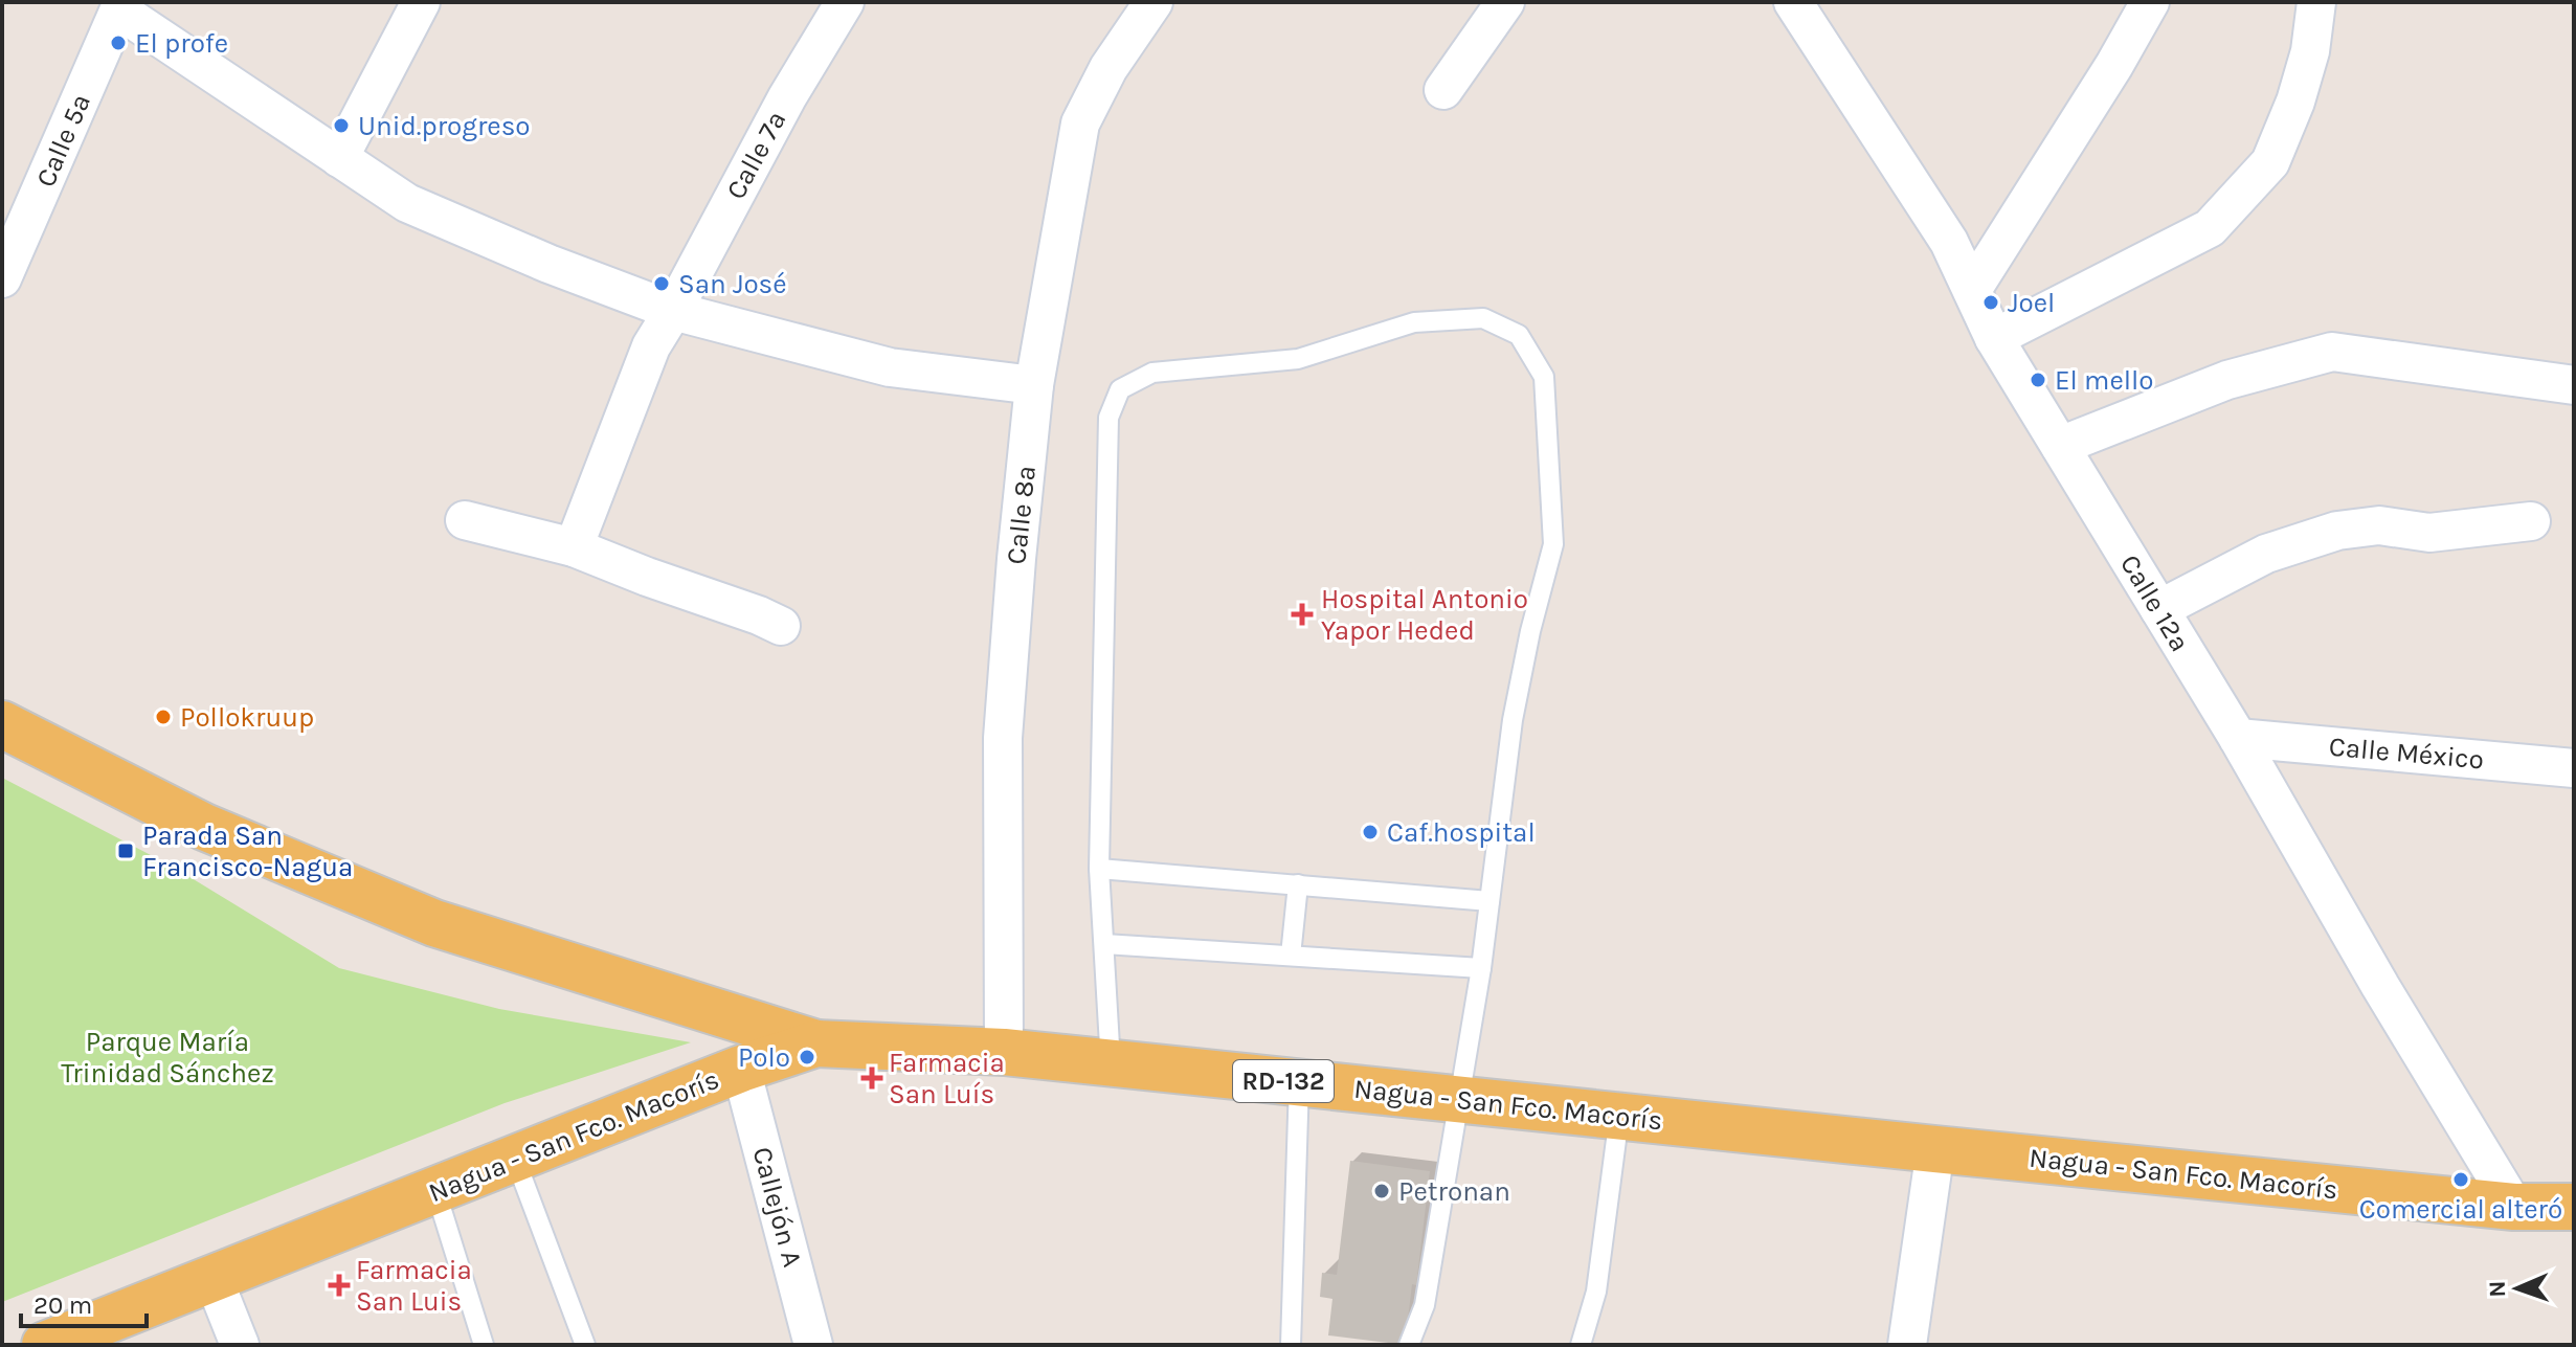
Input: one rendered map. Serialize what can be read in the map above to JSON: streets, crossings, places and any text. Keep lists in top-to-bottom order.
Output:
{
  "streets": {
    "main road": ["RD-132", "Nagua - San Fco. Macorís"],
    "street": [
      "Calle 5ª",
      "Calle 7ª",
      "Calle 8ª",
      "Calle 12ª",
      "Calle México",
      "Callejón A"
    ]
  },
  "crossings": [
    ["Calle 8ª", "Nagua - San Fco. Macorís"],
    ["Calle 12ª", "Calle México"],
    ["Calle 12ª", "Nagua - San Fco. Macorís"],
    ["Nagua - San Fco. Macorís", "Callejón A"]
  ],
  "parks": ["Parque María Trinidad Sánchez"],
  "places": {
    "other": [
      "El profe",
      "Unid.progreso",
      "San José",
      "Joel",
      "El mello",
      "Pollokruup",
      "Caf.hospital",
      "Polo",
      "Comercial alteró",
      "Petronan"
    ],
    "health": ["Hospital Antonio Yapor Heded", "Farmacia San Luís", "Farmacia San Luis"],
    "transit": ["Parada San Francisco-Nagua"]
  },
  "scale_bar": "20 m",
  "north": "left"
}
